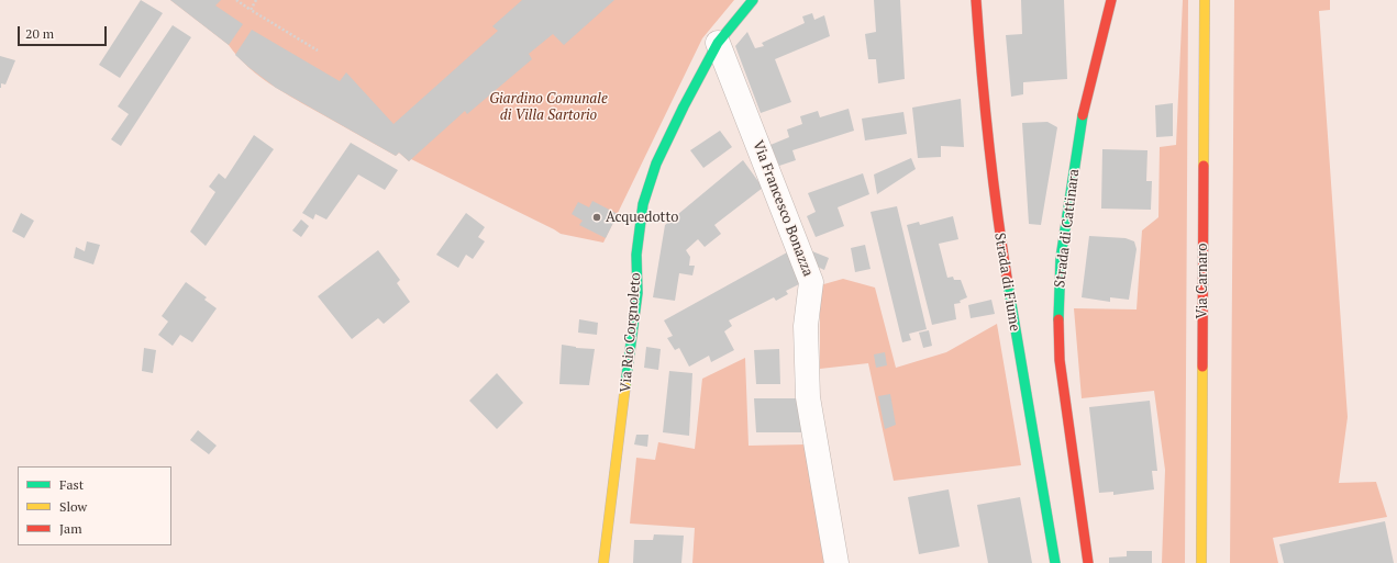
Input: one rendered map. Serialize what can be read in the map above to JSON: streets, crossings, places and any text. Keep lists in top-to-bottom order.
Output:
{
  "streets": {
    "street": [
      "Via Francesco Bonazza",
      "Strada di Cattinara",
      "Via Carnaro",
      "Strada di Fiume",
      "Via Rio Corgnoleto"
    ]
  },
  "crossings": [
    ["Via Francesco Bonazza", "Via Rio Corgnoleto"]
  ],
  "parks": ["Giardino Comunale di Villa Sartorio"],
  "places": ["Acquedotto"],
  "legend": ["Fast", "Slow", "Jam"],
  "scale_bar": "20 m"
}
